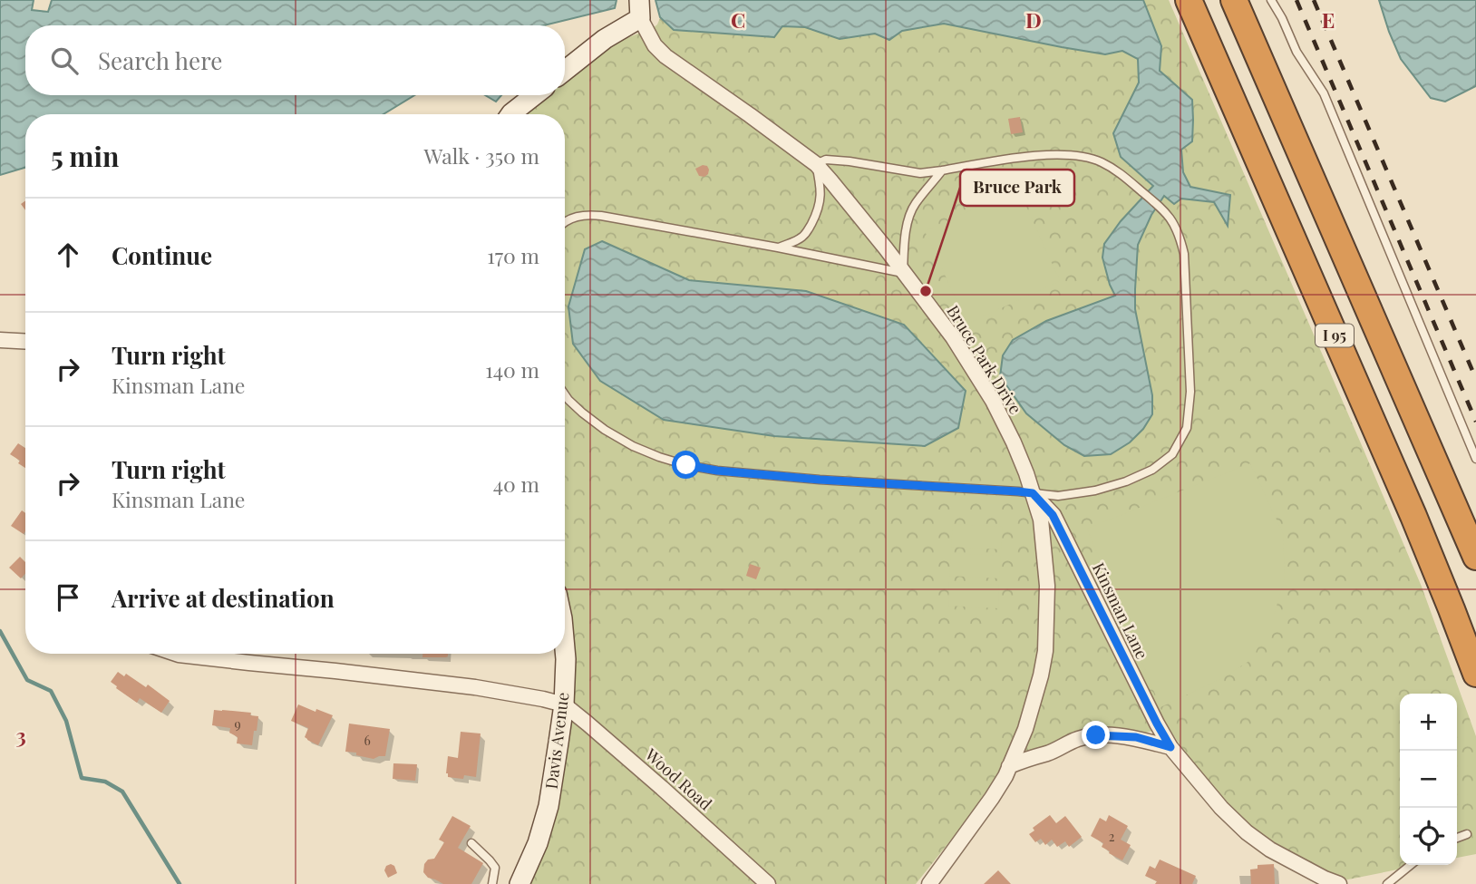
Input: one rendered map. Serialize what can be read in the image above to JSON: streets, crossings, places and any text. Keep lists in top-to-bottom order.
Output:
{
  "streets": {
    "highway": ["I 95"],
    "main road": ["Davis Avenue"],
    "street": ["Bruce Park Drive", "Kinsman Lane", "Wood Road"]
  },
  "crossings": [
    ["Bruce Park Drive", "Kinsman Lane"],
    ["Davis Avenue", "Wood Road"]
  ],
  "places": ["Bruce Park"],
  "house_numbers": ["9", "6", "2"],
  "page": {
    "search": "Search here",
    "heading": ["5 min", "Walk · 350 m"],
    "list": [
      ["Continue", "170 m"],
      ["Turn right", "Kinsman Lane", "140 m"],
      ["Turn right", "Kinsman Lane", "40 m"],
      "Arrive at destination"
    ],
    "map_buttons": ["+", "−"]
  },
  "grid": {
    "columns": ["C", "D", "E"],
    "rows": ["3"]
  }
}
